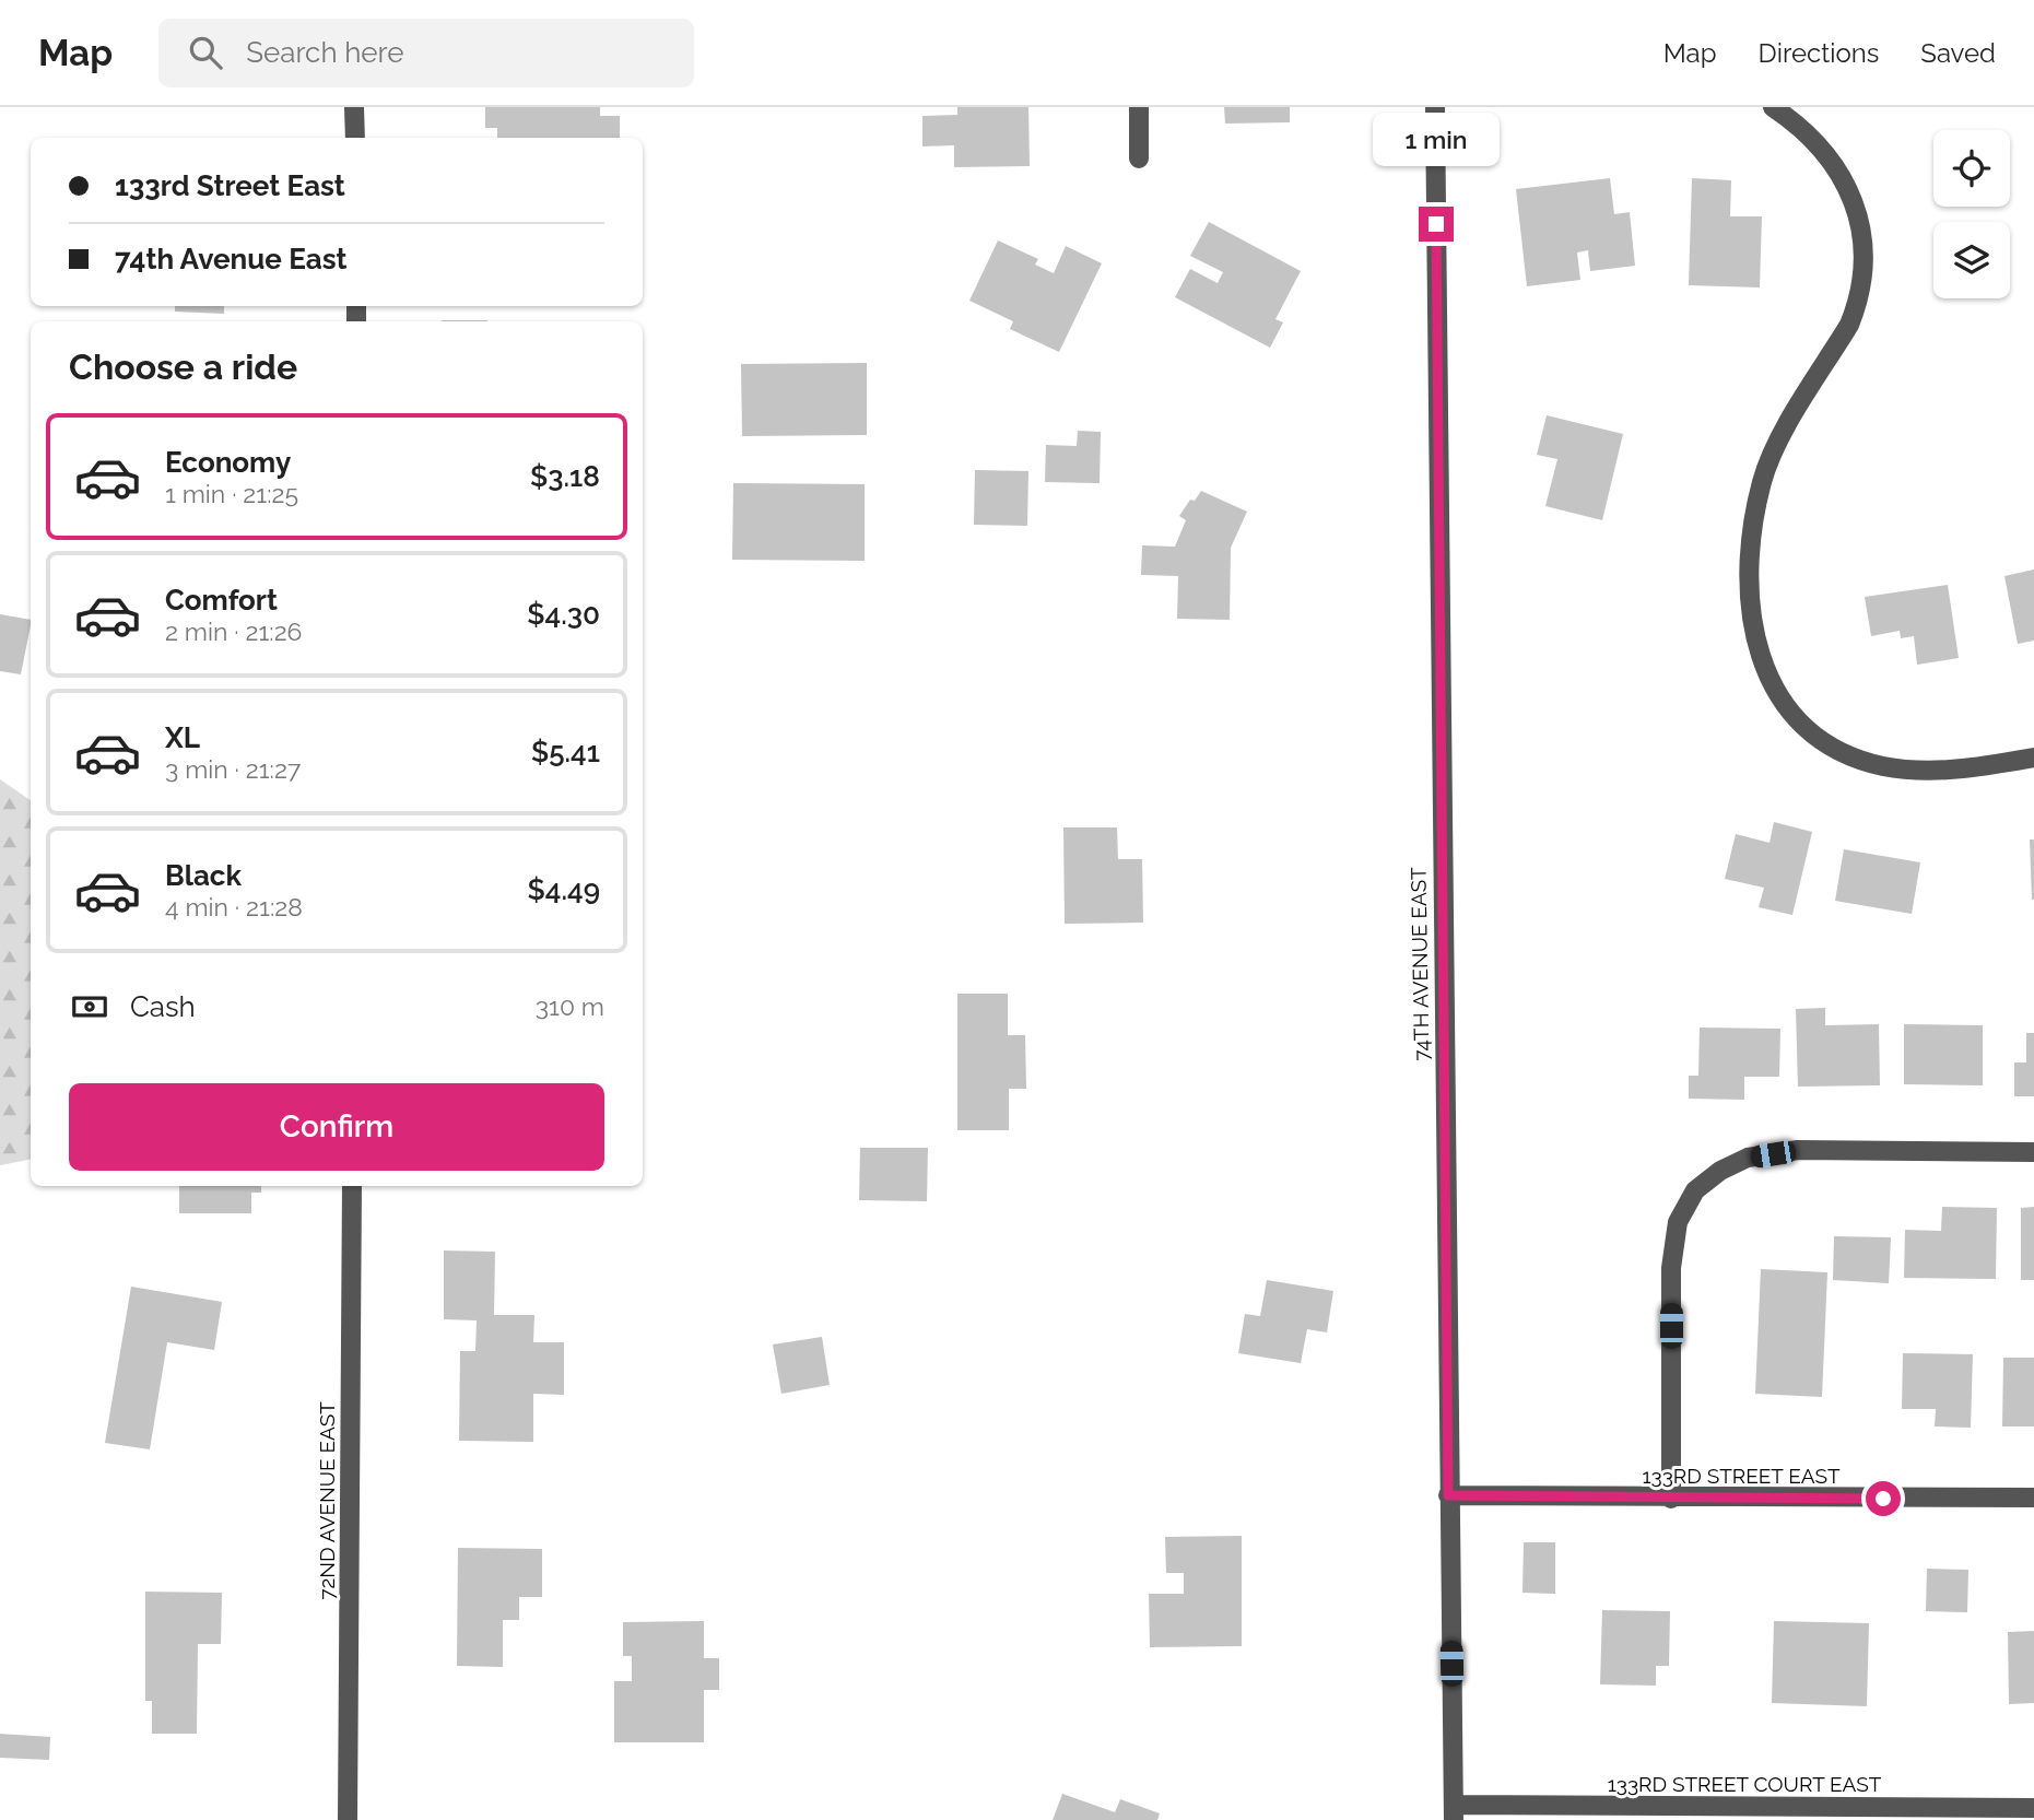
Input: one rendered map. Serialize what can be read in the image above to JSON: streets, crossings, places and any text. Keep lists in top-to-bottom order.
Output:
{
  "streets": {
    "street": [
      "74TH AVENUE EAST",
      "133RD STREET EAST",
      "72ND AVENUE EAST",
      "133RD STREET COURT EAST"
    ]
  },
  "crossings": [
    ["74TH AVENUE EAST", "133RD STREET EAST"],
    ["74TH AVENUE EAST", "133RD STREET COURT EAST"]
  ],
  "page": {
    "header": "Map",
    "search": "Search here",
    "nav": ["Map", "Directions", "Saved"],
    "bubble": "1 min",
    "banner": ["133rd Street East", "74th Avenue East"],
    "heading": "Choose a ride",
    "list": [
      {
        "name": "Economy",
        "note": "1 min · 21:25",
        "value": "$3.18"
      },
      {
        "name": "Comfort",
        "note": "2 min · 21:26",
        "value": "$4.30"
      },
      {
        "name": "XL",
        "note": "3 min · 21:27",
        "value": "$5.41"
      },
      {
        "name": "Black",
        "note": "4 min · 21:28",
        "value": "$4.49"
      }
    ],
    "pay": ["Cash", "310 m"],
    "buttons": "Confirm"
  }
}
